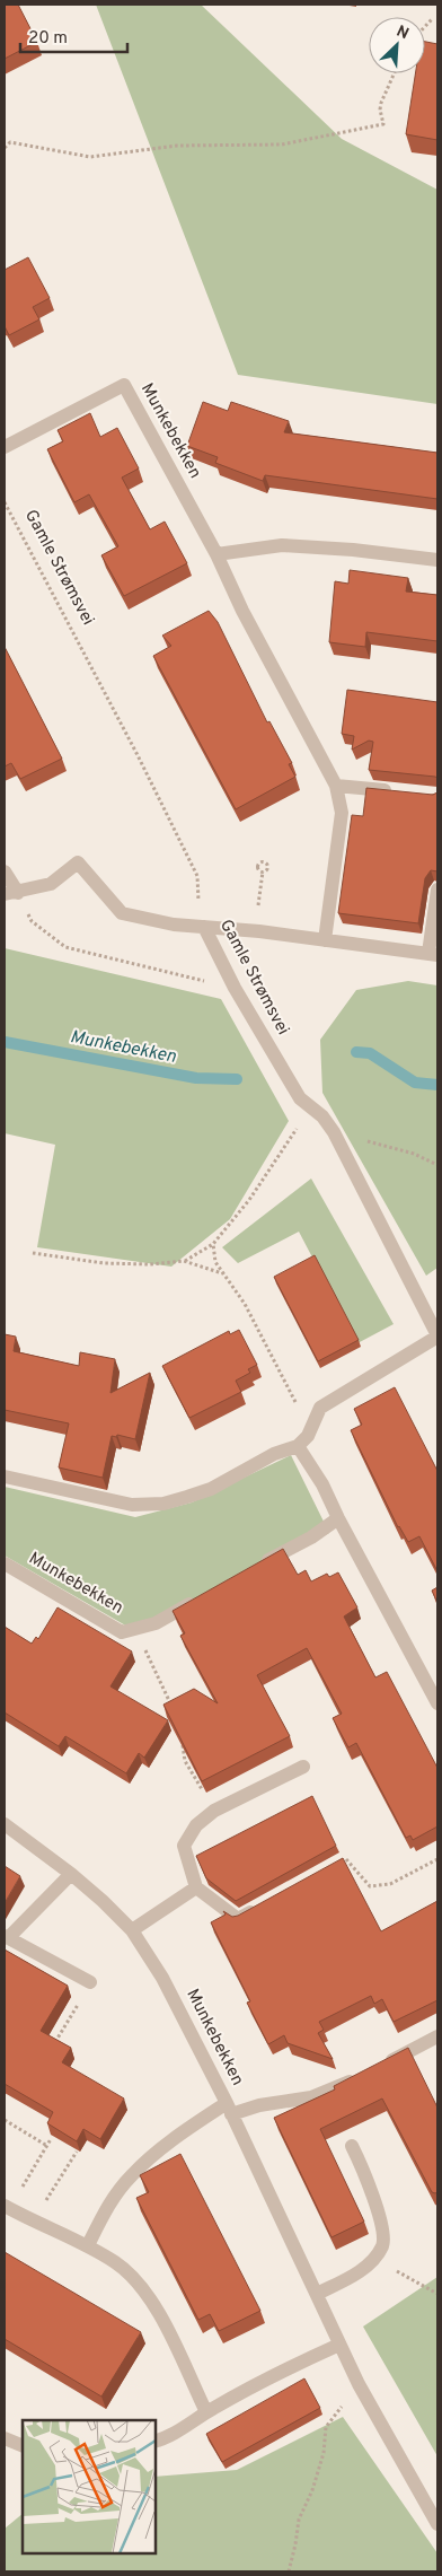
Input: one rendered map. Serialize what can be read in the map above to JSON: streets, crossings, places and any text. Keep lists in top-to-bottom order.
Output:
{
  "streets": {
    "street": ["Munkebekken", "Gamle Strømsvei"]
  },
  "water": ["Munkebekken"],
  "scale_bar": "20 m",
  "north": "top right"
}
